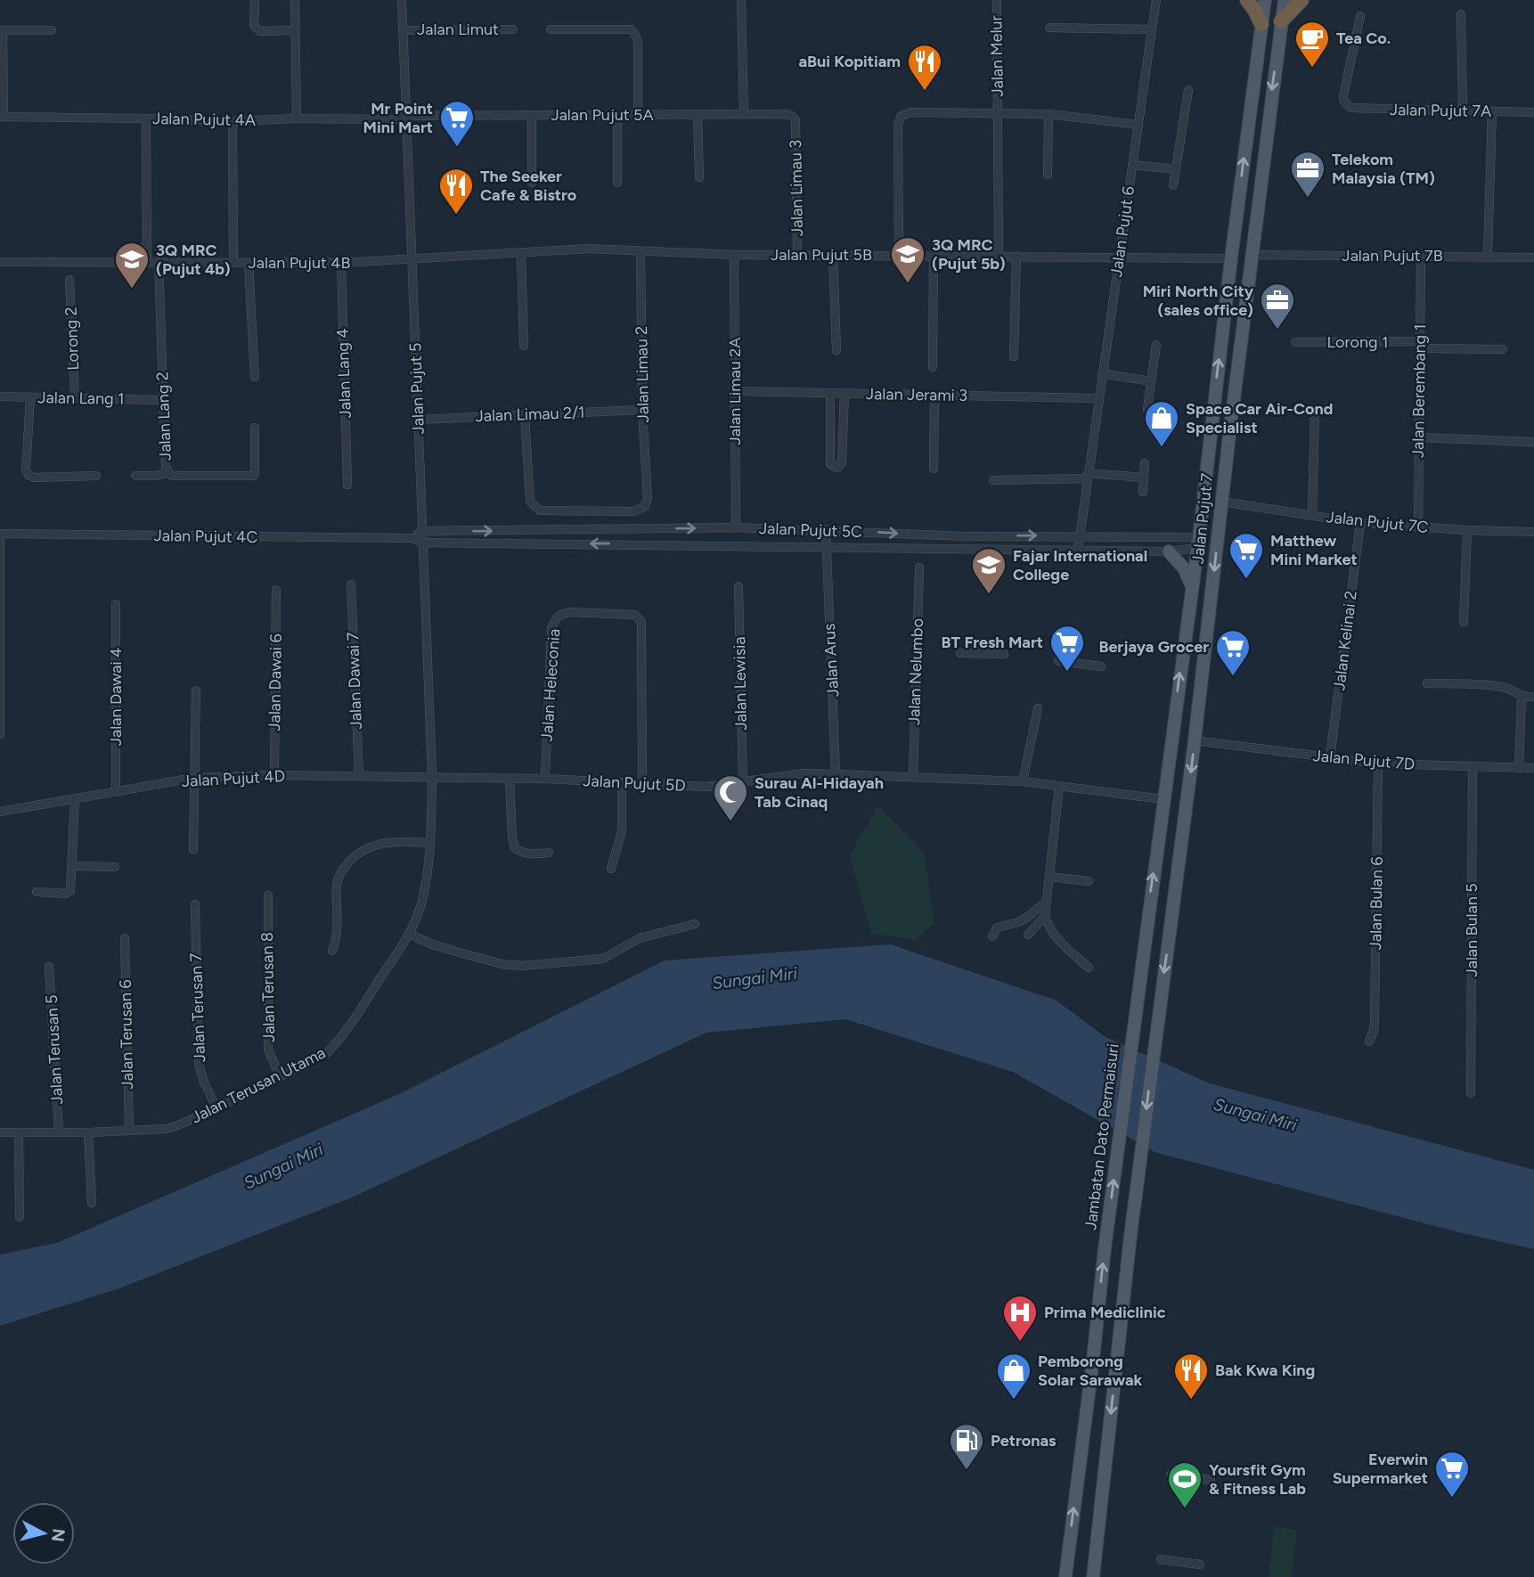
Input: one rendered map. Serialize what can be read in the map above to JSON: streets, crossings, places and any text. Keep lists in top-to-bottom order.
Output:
{
  "streets": {
    "main road": ["Jalan Pujut 7", "Jambatan Dato Permaisuri"],
    "street": [
      "Jalan Limut",
      "Jalan Melur",
      "Jalan Pujut 7A",
      "Jalan Pujut 5A",
      "Jalan Pujut 4A",
      "Jalan Limau 3",
      "Jalan Pujut 6",
      "Jalan Pujut 5B",
      "Jalan Pujut 7B",
      "Jalan Pujut 4B",
      "Lorong 2",
      "Lorong 1",
      "Jalan Lang 4",
      "Jalan Limau 2",
      "Jalan Pujut 5",
      "Jalan Limau 2A",
      "Jalan Berembang 1",
      "Jalan Jerami 3",
      "Jalan Lang 1",
      "Jalan Limau 2/1",
      "Jalan Lang 2",
      "Jalan Pujut 7C",
      "Jalan Pujut 5C",
      "Jalan Pujut 4C",
      "Jalan Kelinai 2",
      "Jalan Arus",
      "Jalan Nelumbo",
      "Jalan Dawai 7",
      "Jalan Dawai 6",
      "Jalan Lewisia",
      "Jalan Heleconia",
      "Jalan Dawai 4",
      "Jalan Pujut 7D",
      "Jalan Pujut 4D",
      "Jalan Pujut 5D",
      "Jalan Bulan 6",
      "Jalan Bulan 5",
      "Jalan Terusan 8",
      "Jalan Terusan 7",
      "Jalan Terusan 6",
      "Jalan Terusan 5",
      "Jalan Terusan Utama"
    ]
  },
  "crossings": [
    ["Jalan Limut", "Jalan Pujut 5"],
    ["Jalan Melur", "Jalan Pujut 5B"],
    ["Jalan Pujut 5A", "Jalan Pujut 4A"],
    ["Jalan Pujut 5A", "Jalan Limau 3"],
    ["Jalan Pujut 5A", "Jalan Pujut 5"],
    ["Jalan Pujut 4A", "Jalan Pujut 5"],
    ["Jalan Limau 3", "Jalan Pujut 5B"],
    ["Jalan Pujut 6", "Jalan Pujut 5B"],
    ["Jalan Pujut 6", "Jalan Jerami 3"],
    ["Jalan Pujut 6", "Jalan Pujut 5C"],
    ["Jalan Pujut 5B", "Jalan Pujut 4B"],
    ["Jalan Pujut 5B", "Jalan Limau 2"],
    ["Jalan Pujut 5B", "Jalan Pujut 5"],
    ["Jalan Pujut 5B", "Jalan Limau 2A"],
    ["Jalan Pujut 5B", "Jalan Pujut 7"],
    ["Jalan Pujut 7B", "Jalan Berembang 1"],
    ["Jalan Pujut 7B", "Jalan Pujut 7"],
    ["Jalan Pujut 4B", "Jalan Lang 4"],
    ["Jalan Pujut 4B", "Jalan Pujut 5"],
    ["Jalan Pujut 4B", "Jalan Lang 2"],
    ["Lorong 2", "Jalan Lang 1"],
    ["Lorong 1", "Jalan Berembang 1"],
    ["Jalan Limau 2", "Jalan Limau 2/1"],
    ["Jalan Pujut 5", "Jalan Limau 2/1"],
    ["Jalan Pujut 5", "Jalan Pujut 5C"],
    ["Jalan Pujut 5", "Jalan Pujut 4D"],
    ["Jalan Pujut 5", "Jalan Pujut 5D"],
    ["Jalan Pujut 5", "Jalan Terusan Utama"],
    ["Jalan Limau 2A", "Jalan Jerami 3"],
    ["Jalan Limau 2A", "Jalan Pujut 5C"],
    ["Jalan Berembang 1", "Jalan Pujut 7C"],
    ["Jalan Lang 1", "Jalan Lang 2"],
    ["Jalan Pujut 7", "Jalan Pujut 7C"],
    ["Jalan Pujut 7", "Jalan Pujut 5C"],
    ["Jalan Pujut 7", "Jalan Pujut 7D"],
    ["Jalan Pujut 7", "Jalan Pujut 5D"],
    ["Jalan Pujut 7", "Jambatan Dato Permaisuri"],
    ["Jalan Pujut 7C", "Jalan Kelinai 2"],
    ["Jalan Pujut 5C", "Jalan Arus"],
    ["Jalan Kelinai 2", "Jalan Pujut 7D"],
    ["Jalan Arus", "Jalan Pujut 5D"],
    ["Jalan Nelumbo", "Jalan Pujut 5D"],
    ["Jalan Dawai 7", "Jalan Pujut 4D"],
    ["Jalan Dawai 6", "Jalan Pujut 4D"],
    ["Jalan Lewisia", "Jalan Pujut 5D"],
    ["Jalan Heleconia", "Jalan Pujut 5D"],
    ["Jalan Dawai 4", "Jalan Pujut 4D"],
    ["Jalan Pujut 7D", "Jalan Bulan 6"],
    ["Jalan Pujut 7D", "Jalan Bulan 5"],
    ["Jalan Pujut 4D", "Jalan Pujut 5D"],
    ["Jalan Pujut 4D", "Jalan Terusan Utama"],
    ["Jalan Pujut 5D", "Jalan Terusan Utama"],
    ["Jalan Terusan 8", "Jalan Terusan Utama"],
    ["Jalan Terusan 7", "Jalan Terusan Utama"],
    ["Jalan Terusan 6", "Jalan Terusan Utama"],
    ["Jalan Terusan 5", "Jalan Terusan Utama"]
  ],
  "one_way": ["Jambatan Dato Permaisuri"],
  "water": ["Sungai Miri"],
  "places": {
    "cafe": ["Tea Co."],
    "restaurant": ["aBui Kopitiam", "The Seeker Cafe & Bistro", "Bak Kwa King"],
    "supermarket": [
      "Mr Point Mini Mart",
      "Matthew Mini Market",
      "BT Fresh Mart",
      "Berjaya Grocer",
      "Everwin Supermarket"
    ],
    "office": ["Telekom Malaysia (TM)", "Miri North City (sales office)"],
    "school or university": ["3Q MRC (Pujut 5b)", "3Q MRC (Pujut 4b)", "Fajar International College"],
    "shop": ["Space Car Air-Cond Specialist", "Pemborong Solar Sarawak"],
    "mosque": ["Surau Al-Hidayah Tab Cinaq"],
    "hospital": ["Prima Mediclinic"],
    "fuel station": ["Petronas"],
    "sports": ["Yoursfit Gym & Fitness Lab"]
  },
  "north": "right"
}
